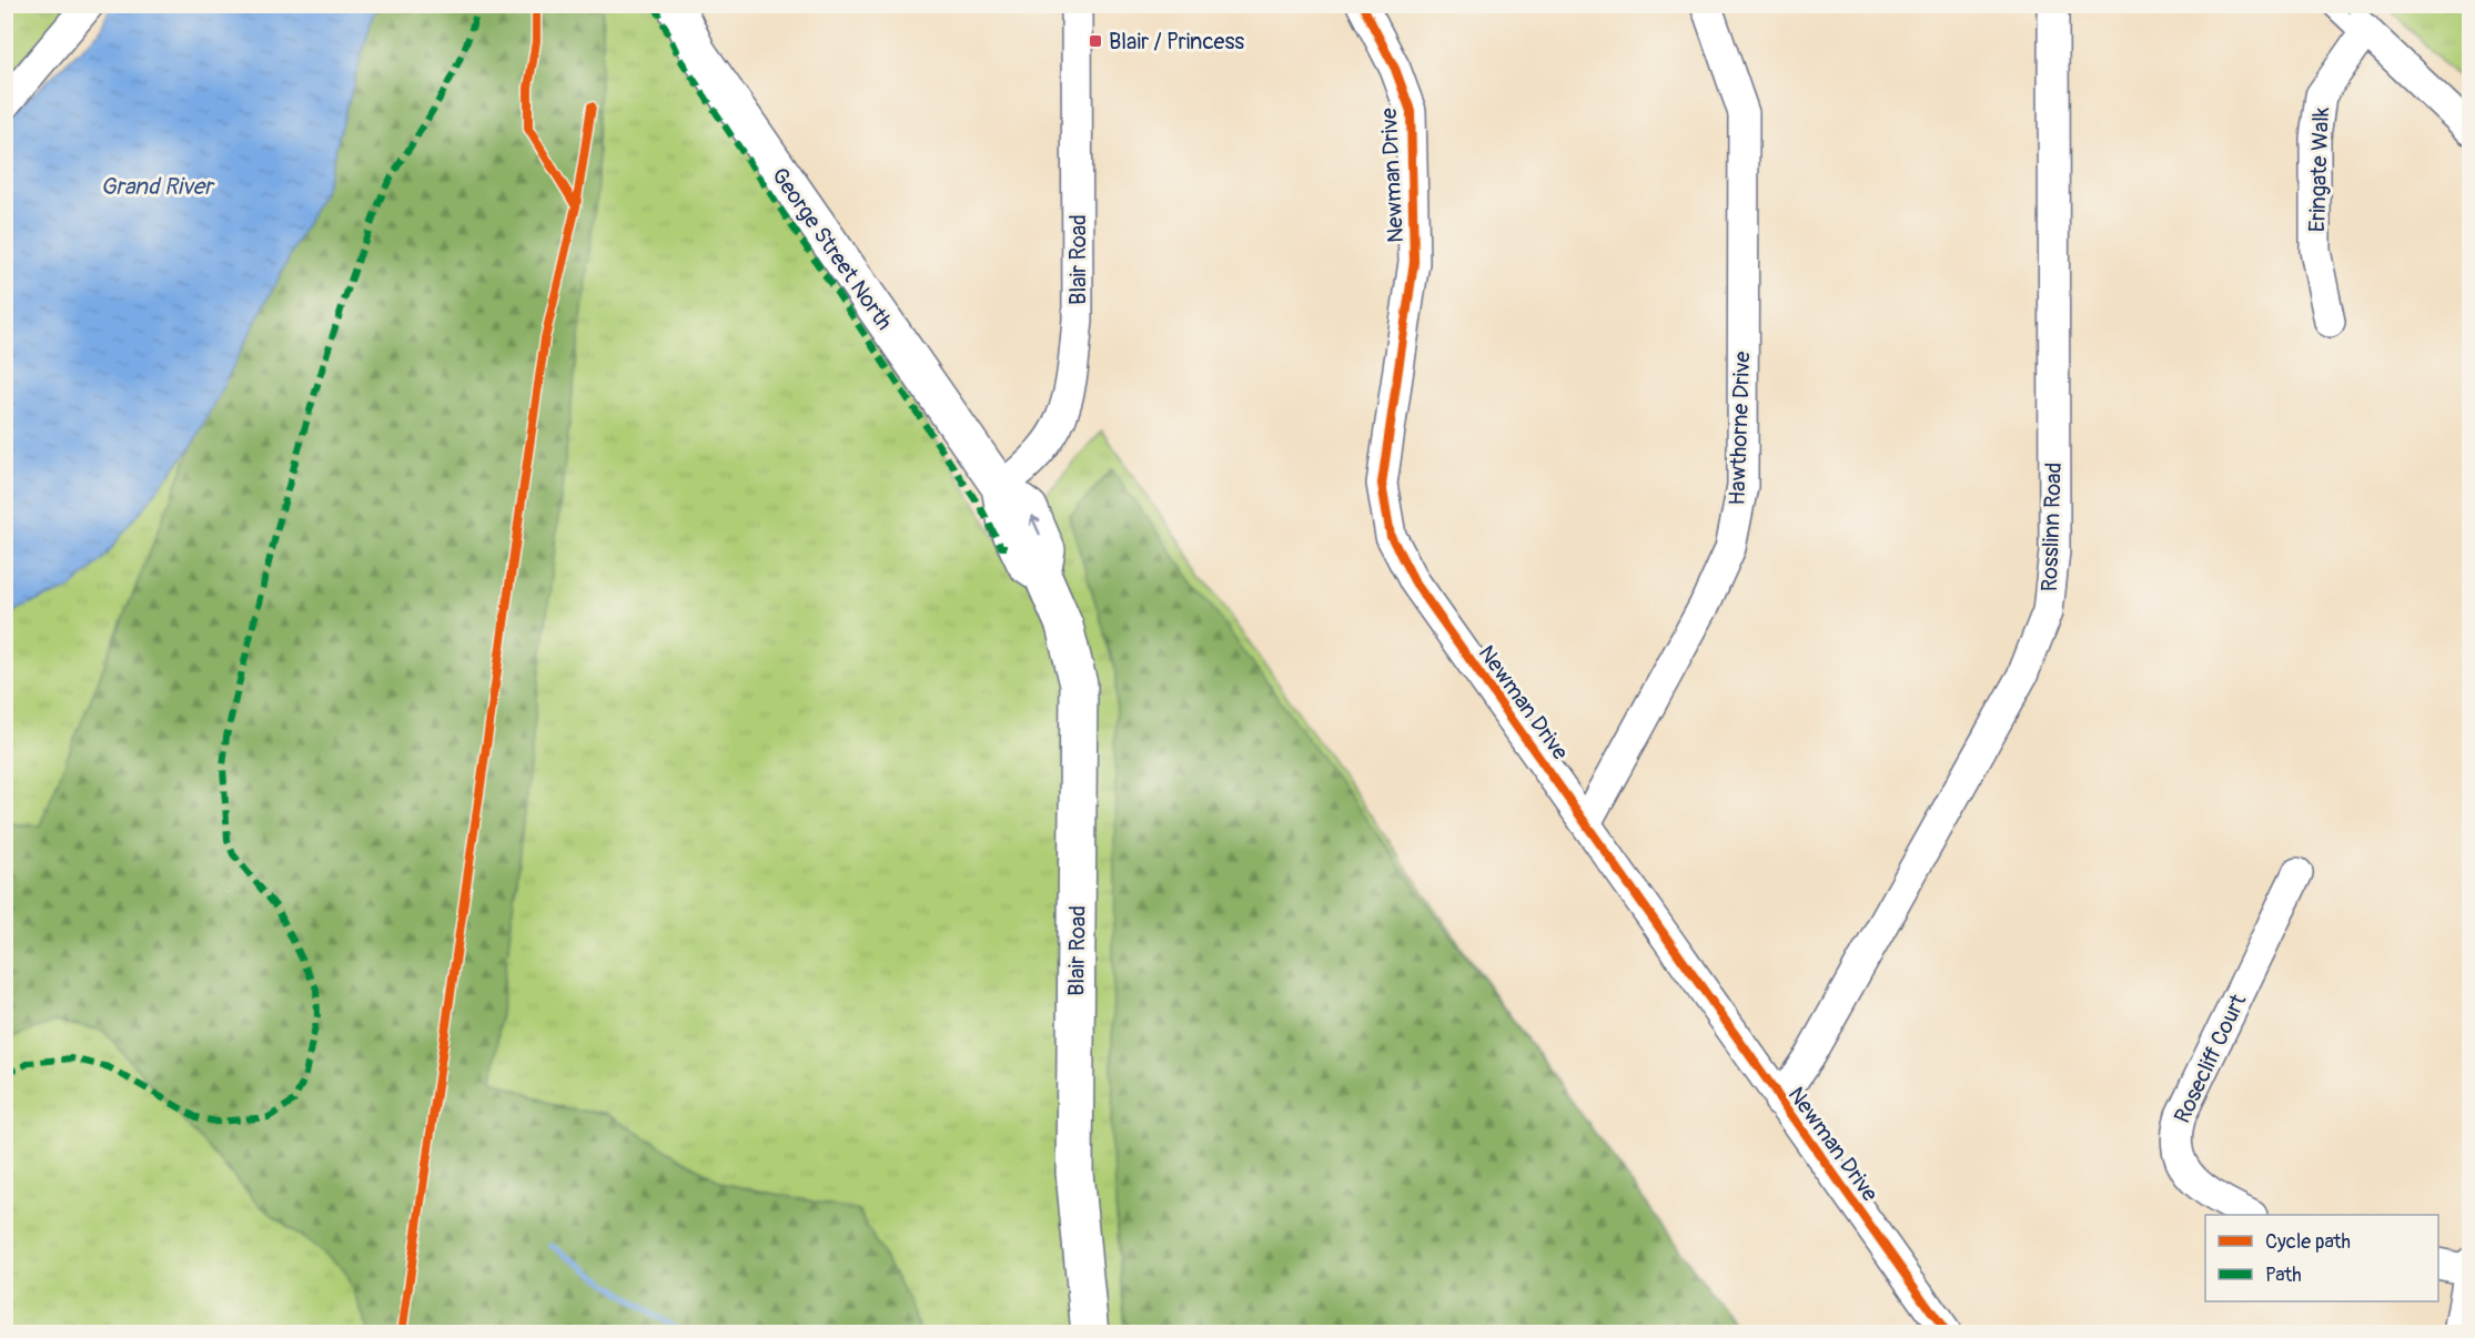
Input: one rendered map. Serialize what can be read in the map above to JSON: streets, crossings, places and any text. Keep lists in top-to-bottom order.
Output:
{
  "streets": {
    "main road": ["George Street North", "Blair Road"],
    "street": [
      "Eringate Walk",
      "Newman Drive",
      "Hawthorne Drive",
      "Rosslinn Road",
      "Rosecliff Court"
    ]
  },
  "crossings": [
    ["Newman Drive", "Hawthorne Drive"],
    ["Newman Drive", "Rosslinn Road"],
    ["George Street North", "Blair Road"]
  ],
  "water": ["Grand River"],
  "places": {
    "transit": ["Blair / Princess"]
  },
  "legend": ["Cycle path", "Path"]
}
